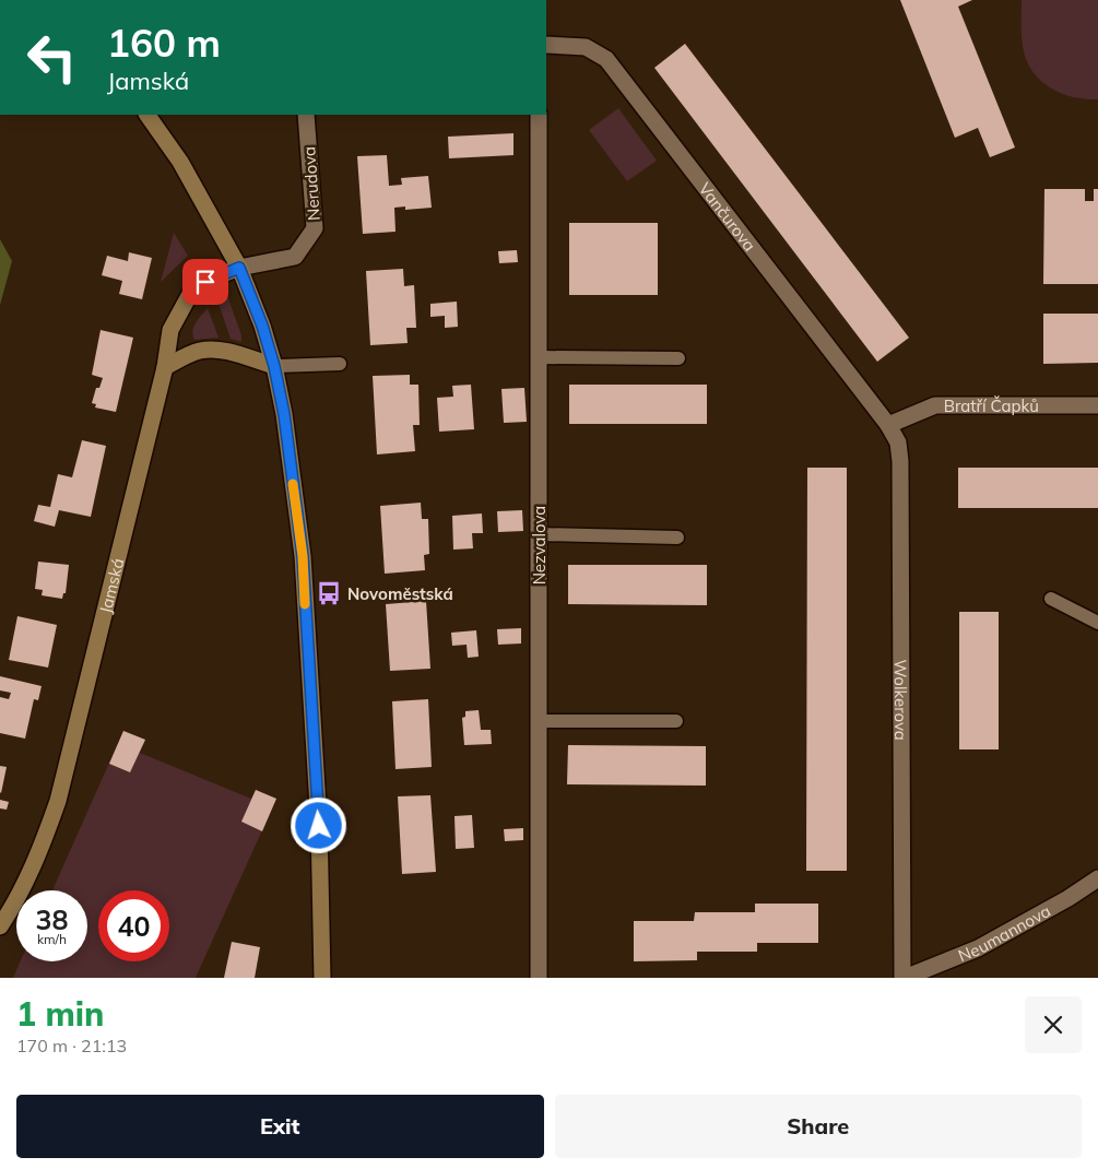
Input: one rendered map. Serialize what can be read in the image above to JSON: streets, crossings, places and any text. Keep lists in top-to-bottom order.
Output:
{
  "streets": {
    "street": [
      "Nerudova",
      "Vančurova",
      "Bratří Čapků",
      "Nezvalova",
      "Jamská",
      "Wolkerova",
      "Neumannova"
    ]
  },
  "crossings": [
    ["Nerudova", "Jamská"],
    ["Vančurova", "Bratří Čapků"],
    ["Vančurova", "Wolkerova"],
    ["Bratří Čapků", "Wolkerova"],
    ["Wolkerova", "Neumannova"]
  ],
  "places": {
    "bus stop": ["Novoměstská"]
  },
  "page": {
    "turn": ["160 m", "Jamská"],
    "speed": "38 km/h",
    "limit": "40",
    "heading": ["1 min", "170 m · 21:13"],
    "buttons": ["Exit", "Share"]
  }
}
